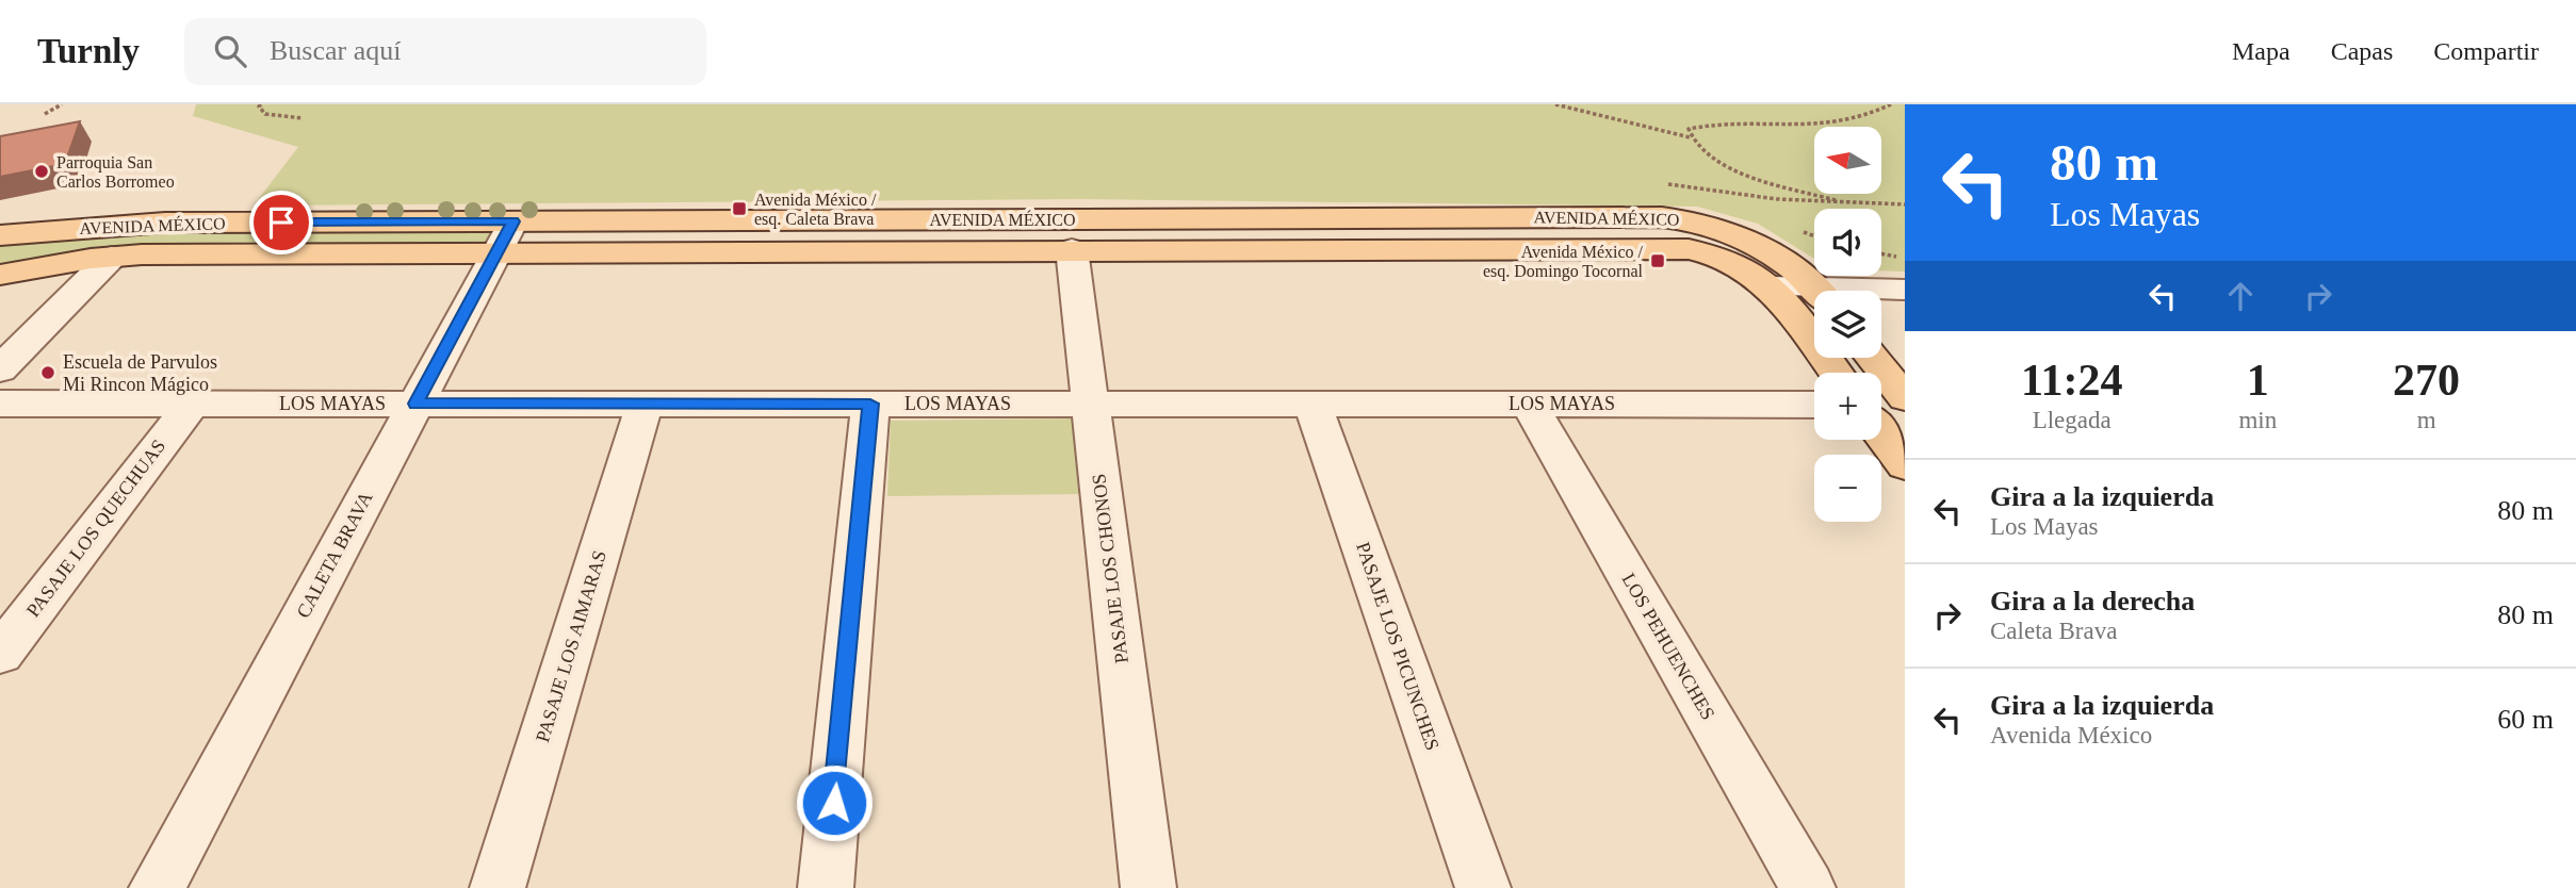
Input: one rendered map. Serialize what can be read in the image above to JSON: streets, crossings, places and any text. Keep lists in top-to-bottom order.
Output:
{
  "streets": {
    "main road": ["AVENIDA MÉXICO"],
    "street": [
      "LOS MAYAS",
      "PASAJE LOS QUECHUAS",
      "CALETA BRAVA",
      "PASAJE LOS CHONOS",
      "PASAJE LOS AIMARAS",
      "PASAJE LOS PICUNCHES",
      "LOS PEHUENCHES"
    ]
  },
  "crossings": [
    ["AVENIDA MÉXICO", "CALETA BRAVA"],
    ["AVENIDA MÉXICO", "PASAJE LOS CHONOS"],
    ["LOS MAYAS", "PASAJE LOS QUECHUAS"],
    ["LOS MAYAS", "CALETA BRAVA"],
    ["LOS MAYAS", "PASAJE LOS CHONOS"],
    ["LOS MAYAS", "PASAJE LOS AIMARAS"],
    ["LOS MAYAS", "PASAJE LOS PICUNCHES"],
    ["LOS MAYAS", "LOS PEHUENCHES"]
  ],
  "places": {
    "other": ["Parroquia San Carlos Borromeo", "Escuela de Parvulos Mi Rincon Mágico"],
    "transit": ["Avenida México / esq. Caleta Brava", "Avenida México / esq. Domingo Tocornal"]
  },
  "north": "left",
  "page": {
    "header": "Turnly",
    "search": "Buscar aquí",
    "nav": ["Mapa", "Capas", "Compartir"],
    "turn": ["80 m", "Los Mayas"],
    "map_buttons": ["+", "−"],
    "eta": [
      "11:24",
      "Llegada",
      "1",
      "min",
      "270",
      "m"
    ],
    "list": [
      {
        "name": "Gira a la izquierda",
        "note": "Los Mayas",
        "value": "80 m"
      },
      {
        "name": "Gira a la derecha",
        "note": "Caleta Brava",
        "value": "80 m"
      },
      {
        "name": "Gira a la izquierda",
        "note": "Avenida México",
        "value": "60 m"
      }
    ]
  }
}
